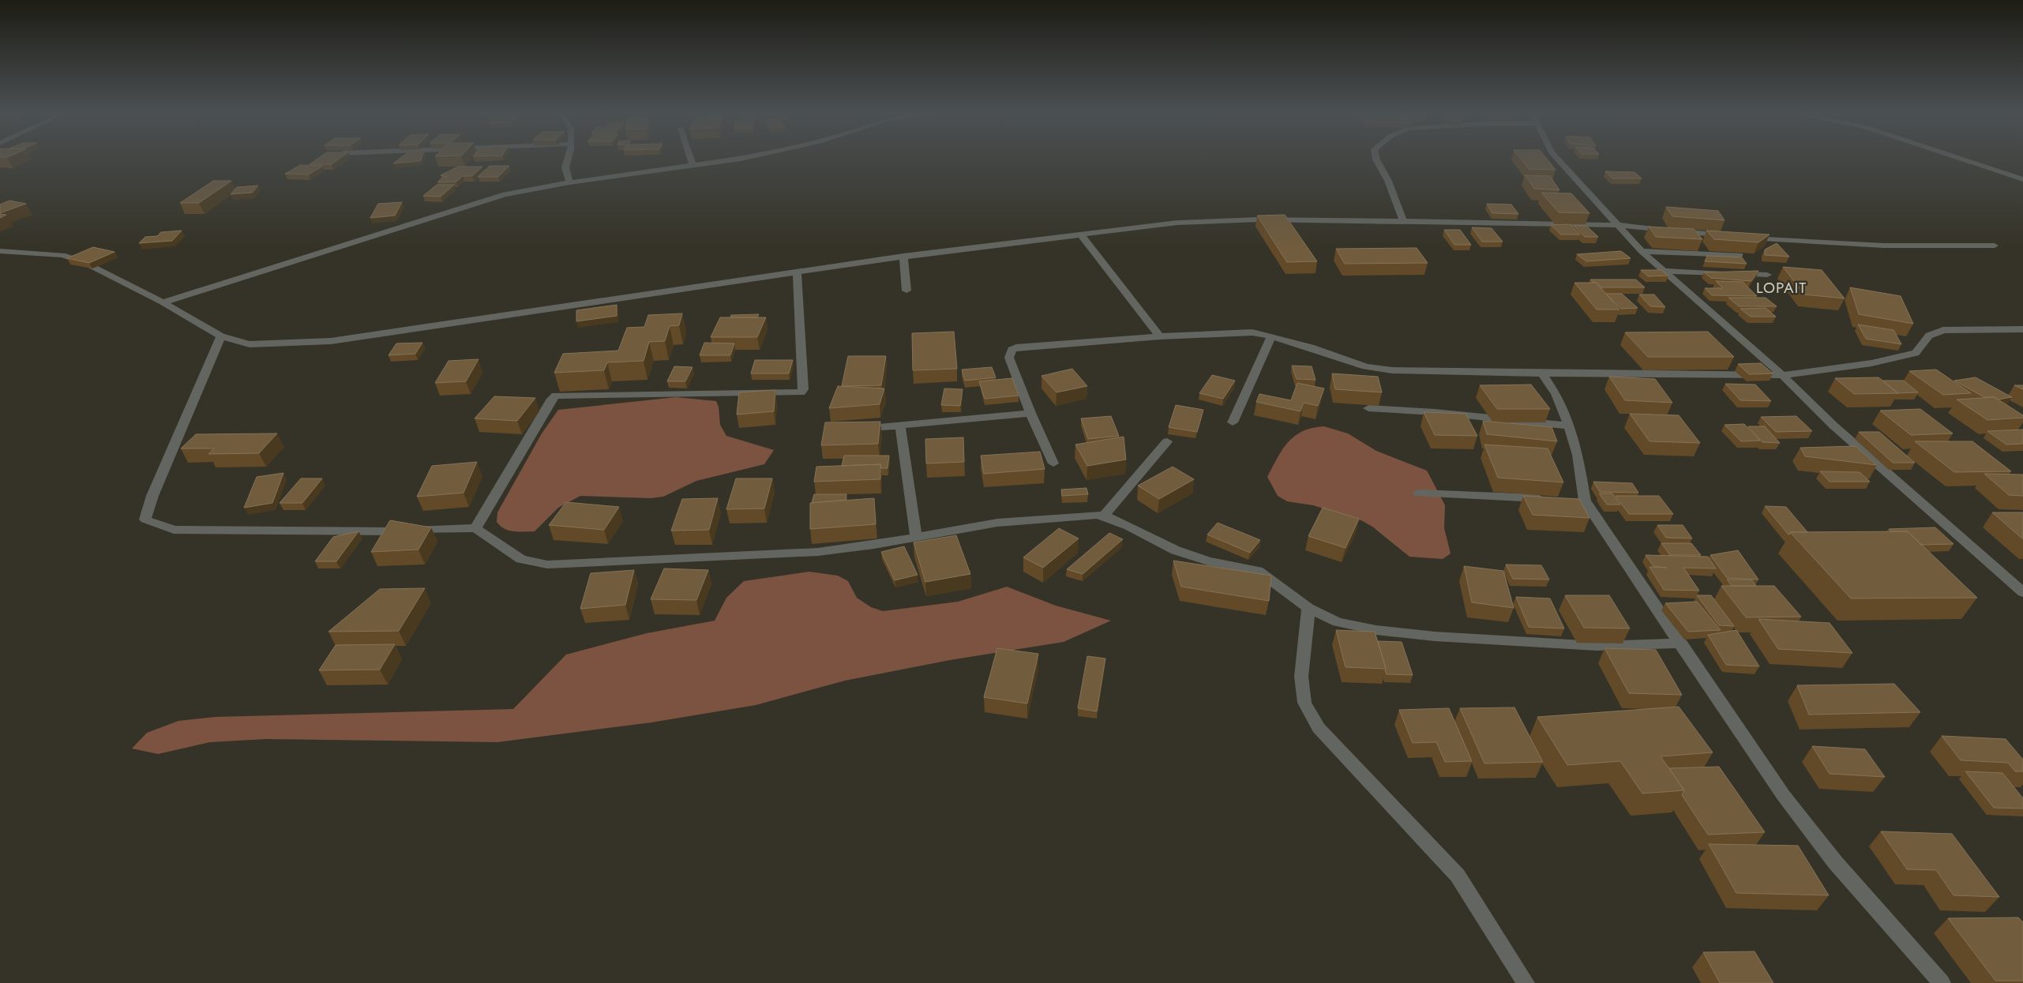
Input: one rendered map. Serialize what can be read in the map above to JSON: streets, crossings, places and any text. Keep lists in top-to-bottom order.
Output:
{
  "districts": ["LOPAIT"]
}
